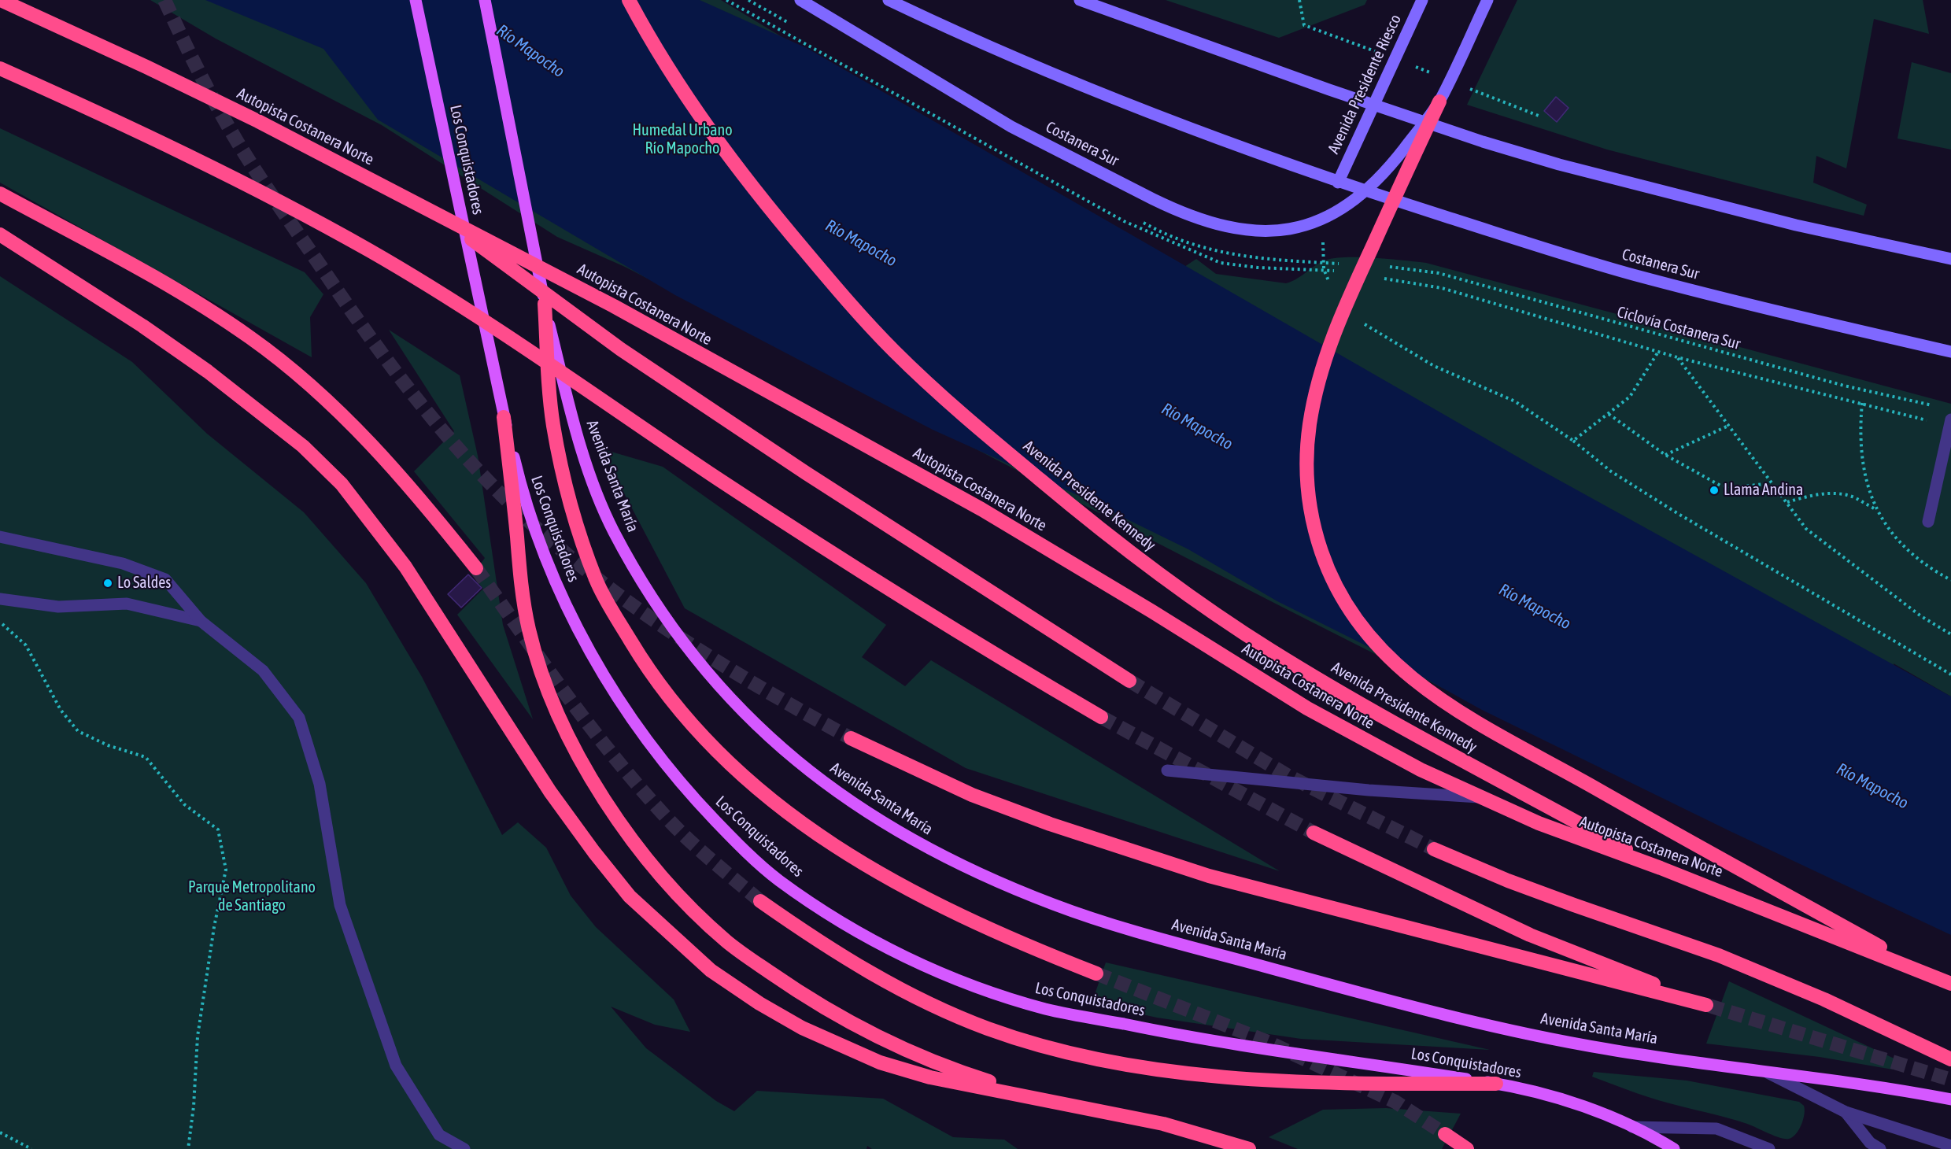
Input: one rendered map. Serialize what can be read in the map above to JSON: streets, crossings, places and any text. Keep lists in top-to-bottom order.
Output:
{
  "streets": {
    "highway": ["Autopista Costanera Norte", "Avenida Presidente Kennedy"],
    "main road": [
      "Avenida Presidente Riesco",
      "Costanera Sur",
      "Los Conquistadores",
      "Avenida Santa María"
    ],
    "path": ["Ciclovía Costanera Sur"]
  },
  "crossings": [
    ["Avenida Presidente Riesco", "Costanera Sur"],
    ["Autopista Costanera Norte", "Avenida Presidente Kennedy"]
  ],
  "water": ["Río Mapocho"],
  "parks": ["Humedal Urbano Río Mapocho", "Parque Metropolitano de Santiago"],
  "places": ["Llama Andina", "Lo Saldes"]
}
